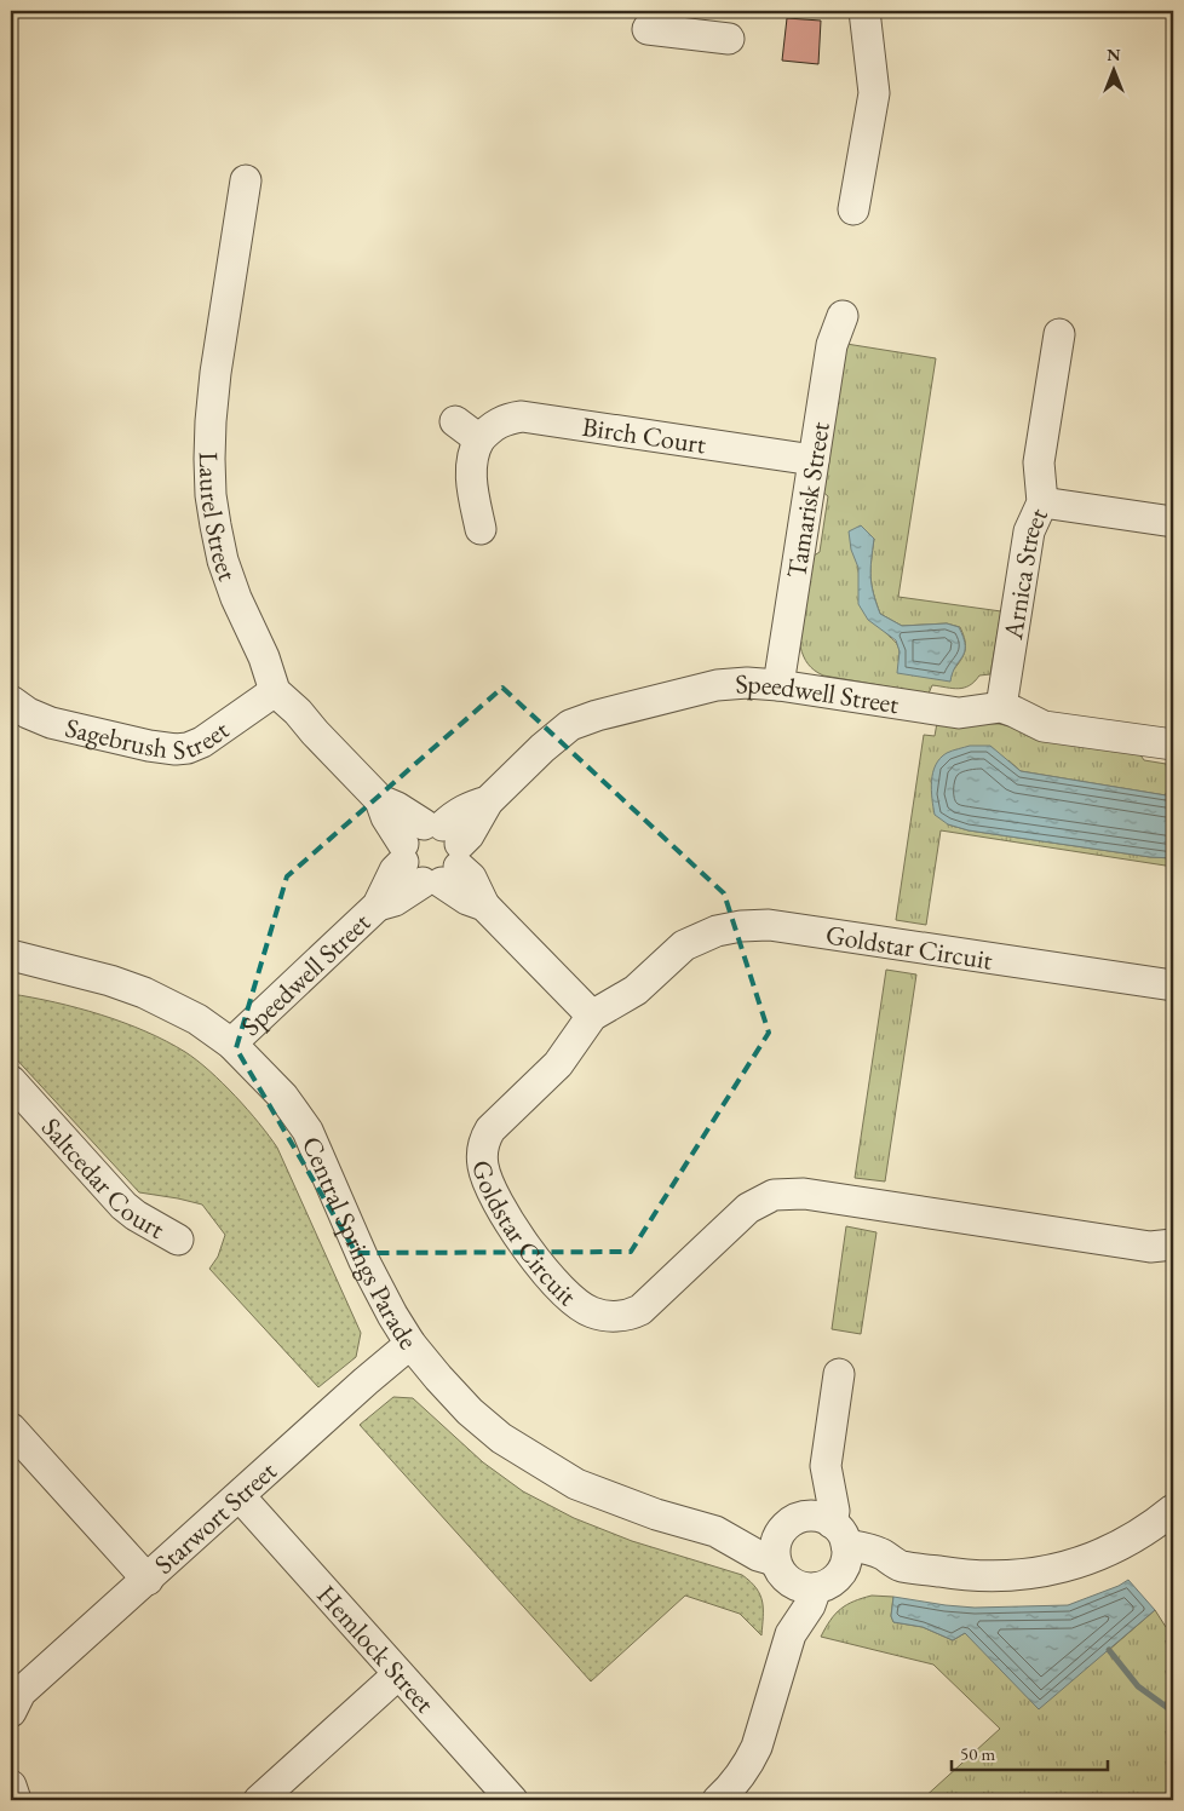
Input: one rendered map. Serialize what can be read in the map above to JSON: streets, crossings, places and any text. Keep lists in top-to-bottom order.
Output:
{
  "streets": {
    "street": [
      "Birch Court",
      "Tamarisk Street",
      "Laurel Street",
      "Arnica Street",
      "Speedwell Street",
      "Sagebrush Street",
      "Goldstar Circuit",
      "Saltcedar Court",
      "Central Springs Parade",
      "Starwort Street",
      "Hemlock Street"
    ]
  },
  "crossings": [
    ["Birch Court", "Tamarisk Street"],
    ["Tamarisk Street", "Speedwell Street"],
    ["Laurel Street", "Sagebrush Street"],
    ["Arnica Street", "Speedwell Street"],
    ["Speedwell Street", "Central Springs Parade"],
    ["Central Springs Parade", "Starwort Street"],
    ["Starwort Street", "Hemlock Street"]
  ],
  "scale_bar": "50 m",
  "north": "top"
}
